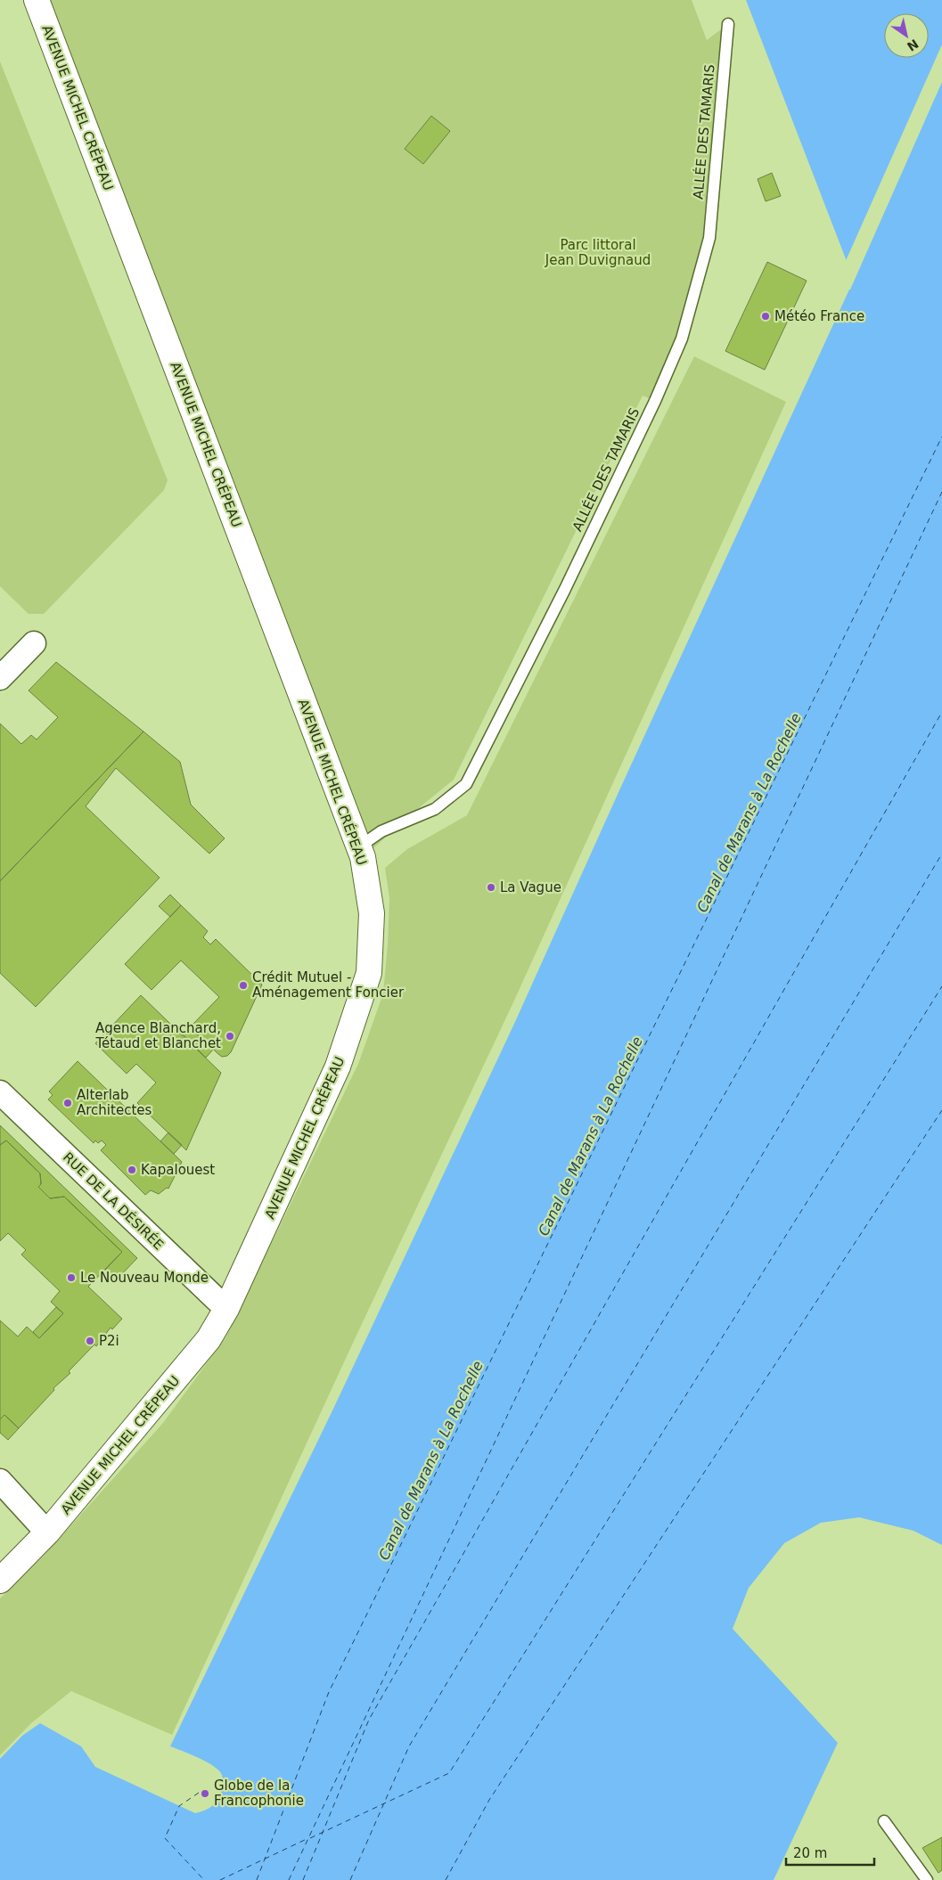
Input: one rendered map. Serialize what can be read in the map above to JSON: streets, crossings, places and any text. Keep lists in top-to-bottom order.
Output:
{
  "streets": {
    "street": ["AVENUE MICHEL CRÉPEAU", "RUE DE LA DÉSIRÉE"],
    "lane": ["ALLÉE DES TAMARIS"]
  },
  "crossings": [
    ["AVENUE MICHEL CRÉPEAU", "ALLÉE DES TAMARIS"],
    ["AVENUE MICHEL CRÉPEAU", "RUE DE LA DÉSIRÉE"]
  ],
  "water": ["Canal de Marans à La Rochelle"],
  "parks": ["Parc littoral Jean Duvignaud"],
  "places": [
    "Météo France",
    "La Vague",
    "Crédit Mutuel - Aménagement Foncier",
    "Agence Blanchard, Tétaud et Blanchet",
    "Alterlab Architectes",
    "Kapalouest",
    "Le Nouveau Monde",
    "P2i",
    "Globe de la Francophonie"
  ],
  "scale_bar": "20 m",
  "north": "bottom right"
}
